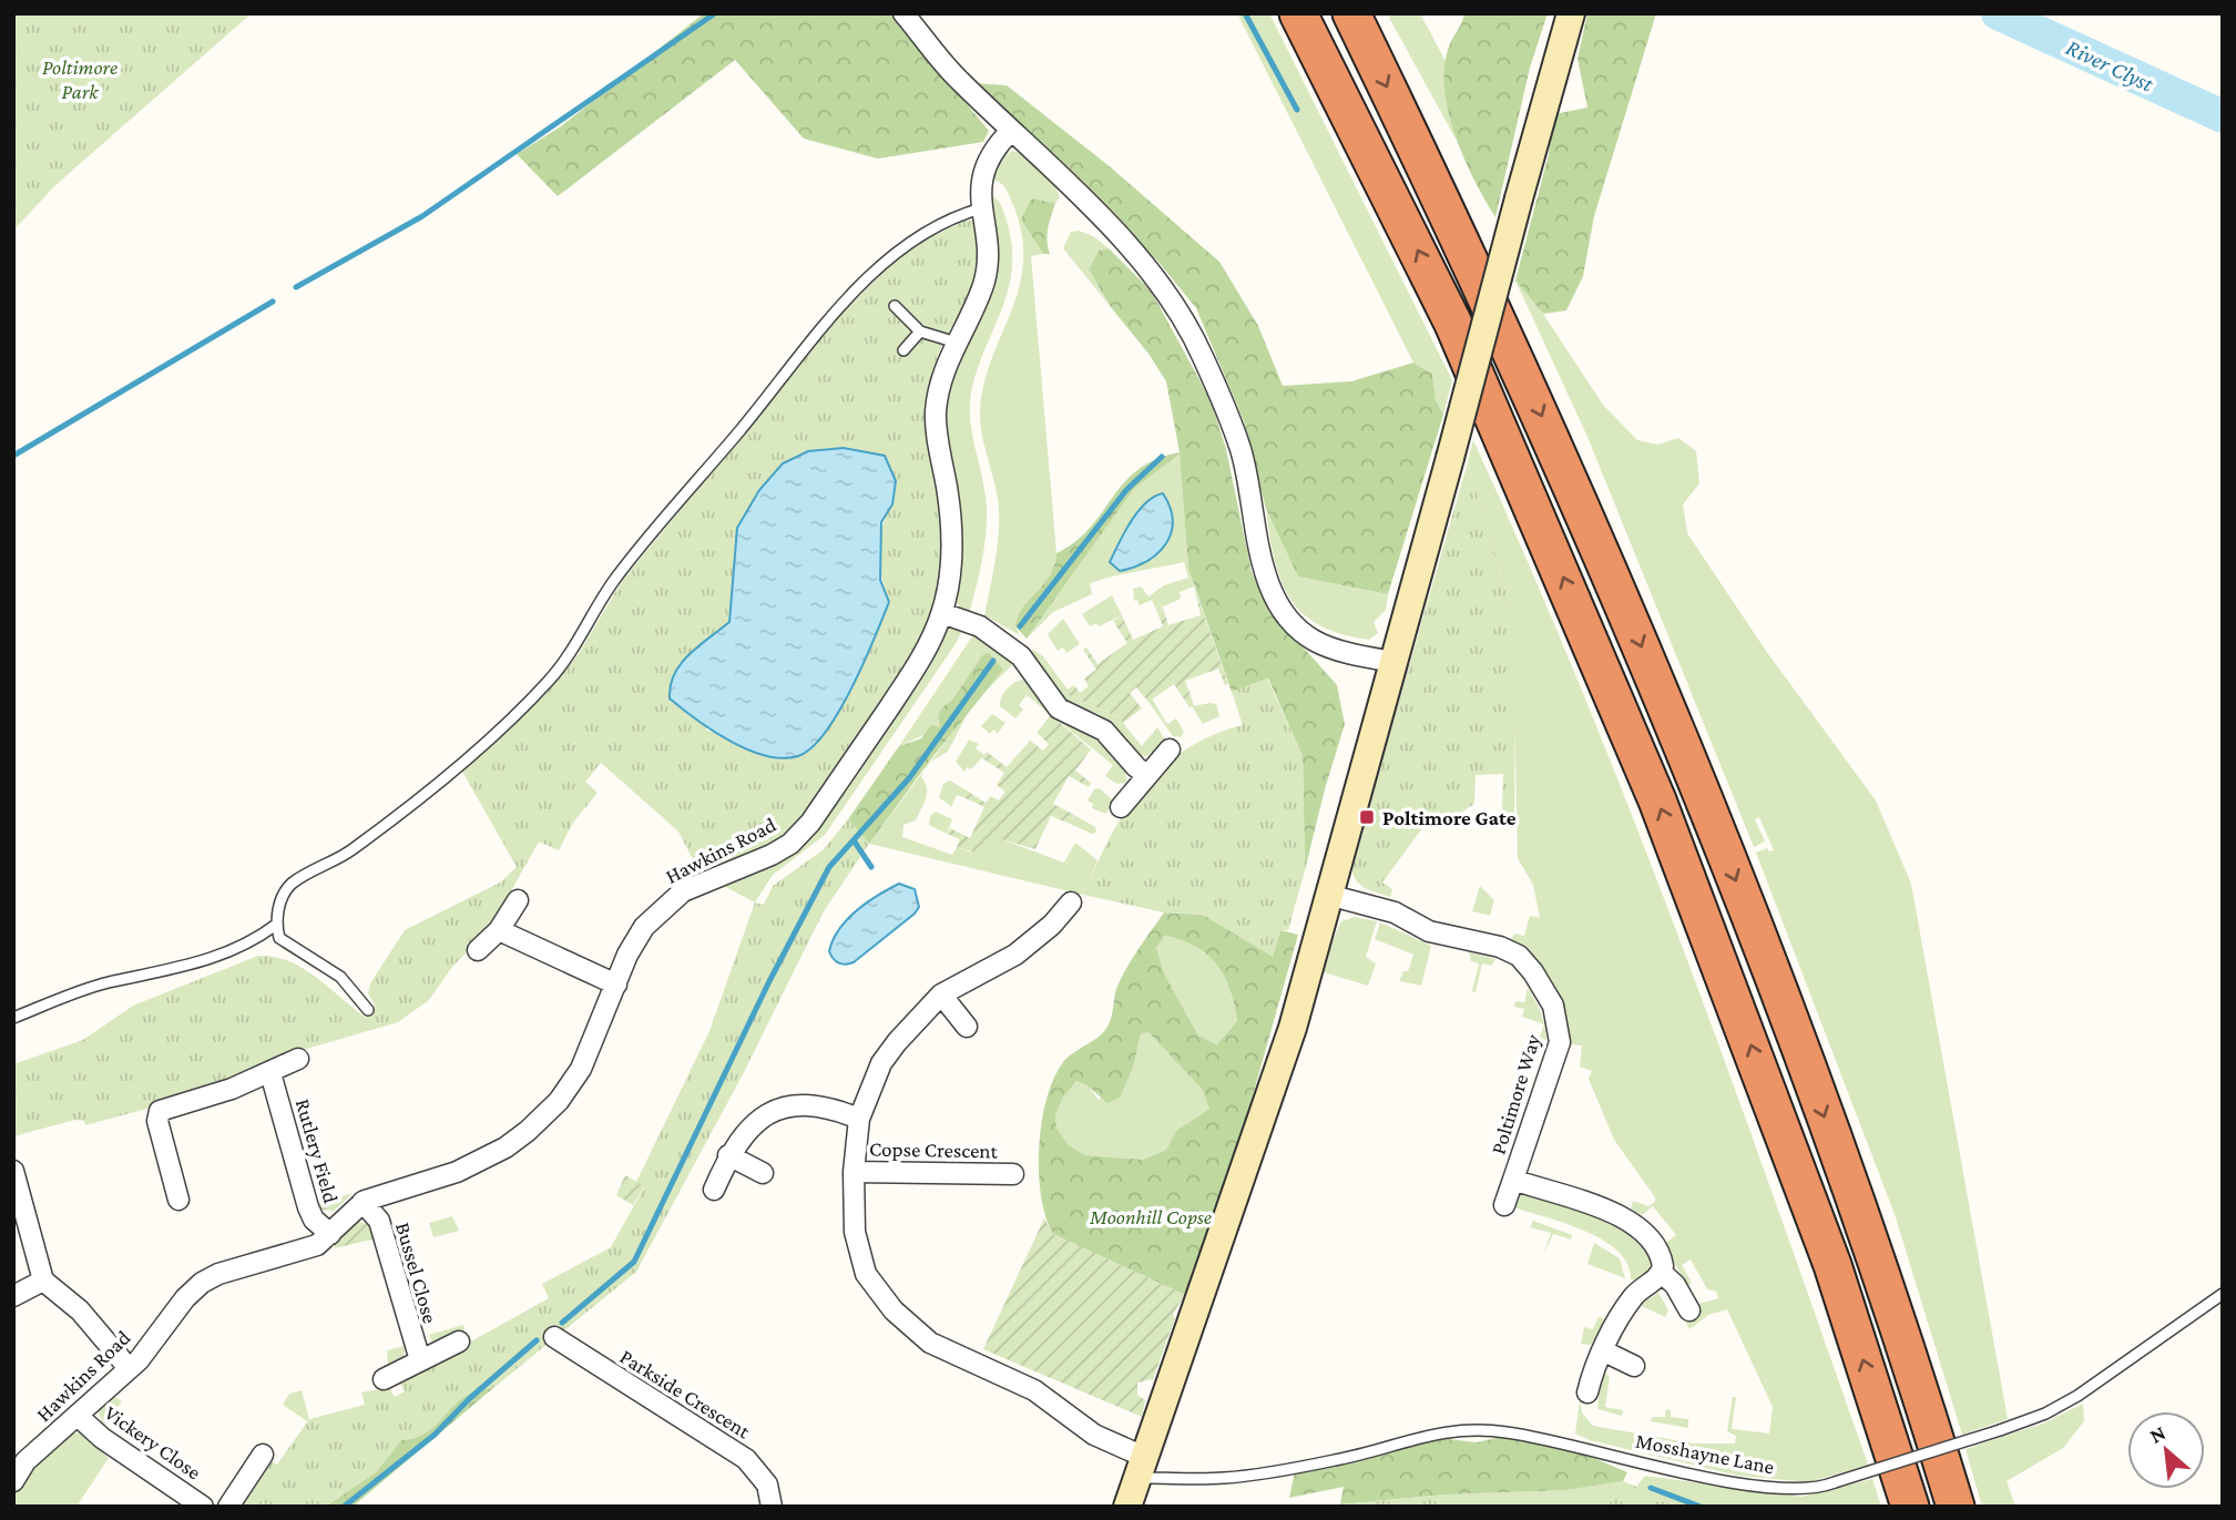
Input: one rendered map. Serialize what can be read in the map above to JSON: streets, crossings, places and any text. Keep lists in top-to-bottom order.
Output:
{
  "streets": {
    "street": [
      "Hawkins Road",
      "Poltimore Way",
      "Copse Crescent",
      "Rutlery Field",
      "Bussel Close",
      "Parkside Crescent",
      "Vickery Close"
    ],
    "lane": ["Mosshayne Lane"]
  },
  "crossings": [
    ["Hawkins Road", "Rutlery Field"],
    ["Hawkins Road", "Bussel Close"],
    ["Hawkins Road", "Vickery Close"],
    ["Copse Crescent", "Mosshayne Lane"]
  ],
  "water": ["River Clyst"],
  "parks": ["Poltimore Park", "Moonhill Copse"],
  "places": {
    "transit": ["Poltimore Gate"]
  },
  "north": "top left"
}
